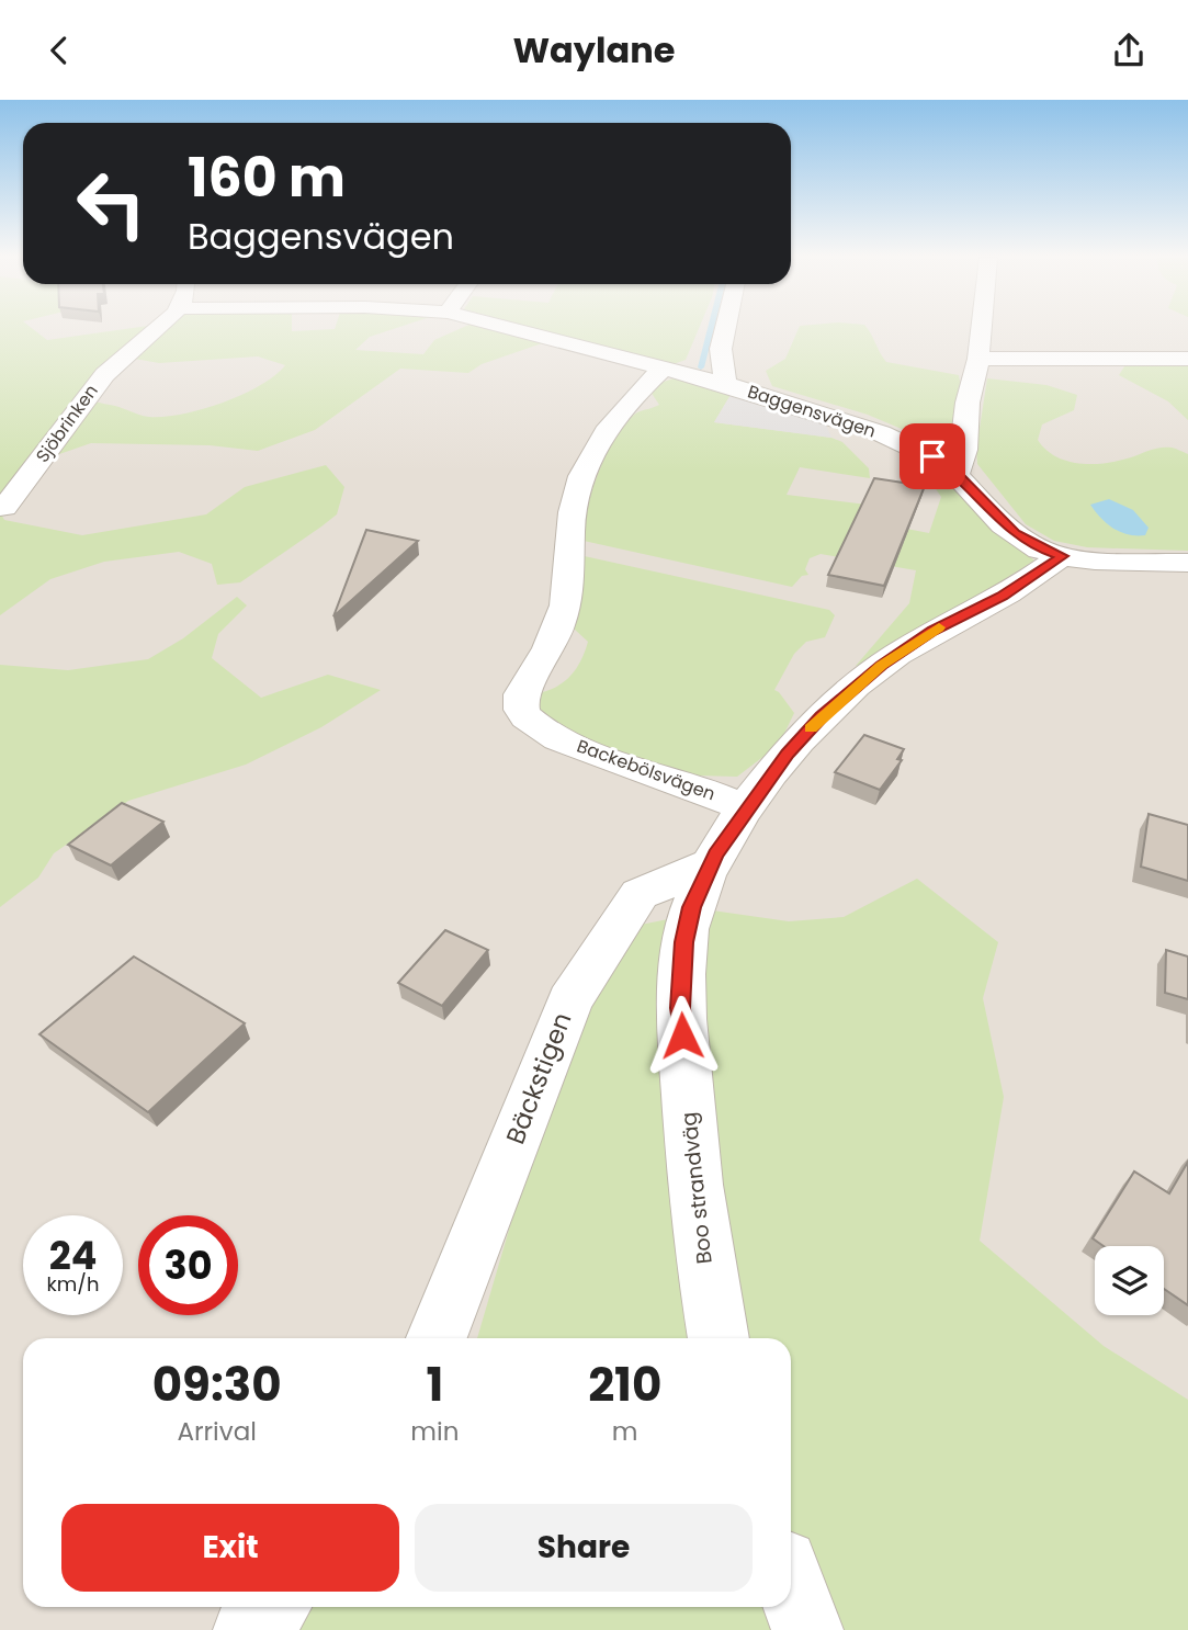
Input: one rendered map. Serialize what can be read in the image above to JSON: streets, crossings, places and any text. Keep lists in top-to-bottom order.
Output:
{
  "streets": {
    "street": [
      "Baggensvägen",
      "Sjöbrinken",
      "Backebölsvägen",
      "Bäckstigen",
      "Boo strandväg"
    ]
  },
  "crossings": [
    ["Baggensvägen", "Backebölsvägen"],
    ["Baggensvägen", "Boo strandväg"],
    ["Backebölsvägen", "Boo strandväg"],
    ["Bäckstigen", "Boo strandväg"]
  ],
  "page": {
    "header": "Waylane",
    "turn": ["160 m", "Baggensvägen"],
    "speed": "24 km/h",
    "limit": "30",
    "eta": [
      "09:30",
      "Arrival",
      "1",
      "min",
      "210",
      "m"
    ],
    "buttons": ["Exit", "Share"]
  }
}
